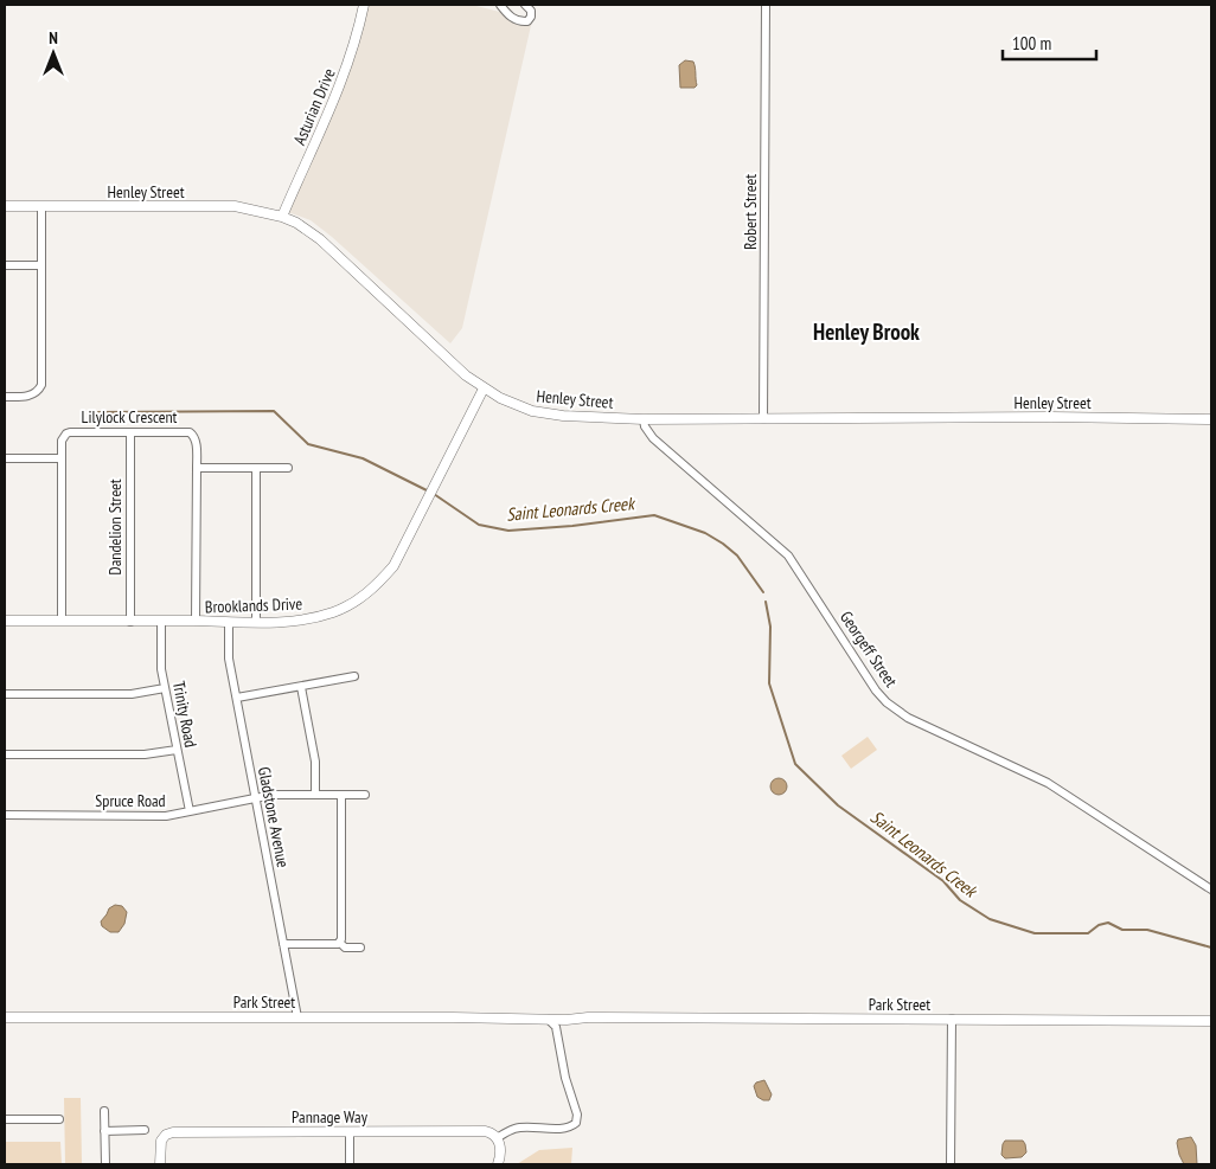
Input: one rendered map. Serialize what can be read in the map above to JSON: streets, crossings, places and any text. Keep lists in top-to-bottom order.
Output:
{
  "streets": {
    "street": [
      "Asturian Drive",
      "Henley Street",
      "Robert Street",
      "Lilylock Crescent",
      "Dandelion Street",
      "Brooklands Drive",
      "Georgeff Street",
      "Trinity Road",
      "Spruce Road",
      "Gladstone Avenue",
      "Park Street",
      "Pannage Way"
    ]
  },
  "crossings": [
    ["Asturian Drive", "Henley Street"],
    ["Henley Street", "Robert Street"],
    ["Henley Street", "Brooklands Drive"],
    ["Henley Street", "Georgeff Street"],
    ["Lilylock Crescent", "Dandelion Street"],
    ["Lilylock Crescent", "Brooklands Drive"],
    ["Dandelion Street", "Brooklands Drive"],
    ["Brooklands Drive", "Trinity Road"],
    ["Brooklands Drive", "Gladstone Avenue"],
    ["Trinity Road", "Spruce Road"],
    ["Spruce Road", "Gladstone Avenue"],
    ["Gladstone Avenue", "Park Street"]
  ],
  "districts": ["Henley Brook"],
  "water": ["Saint Leonards Creek"],
  "scale_bar": "100 m",
  "north": "top"
}
